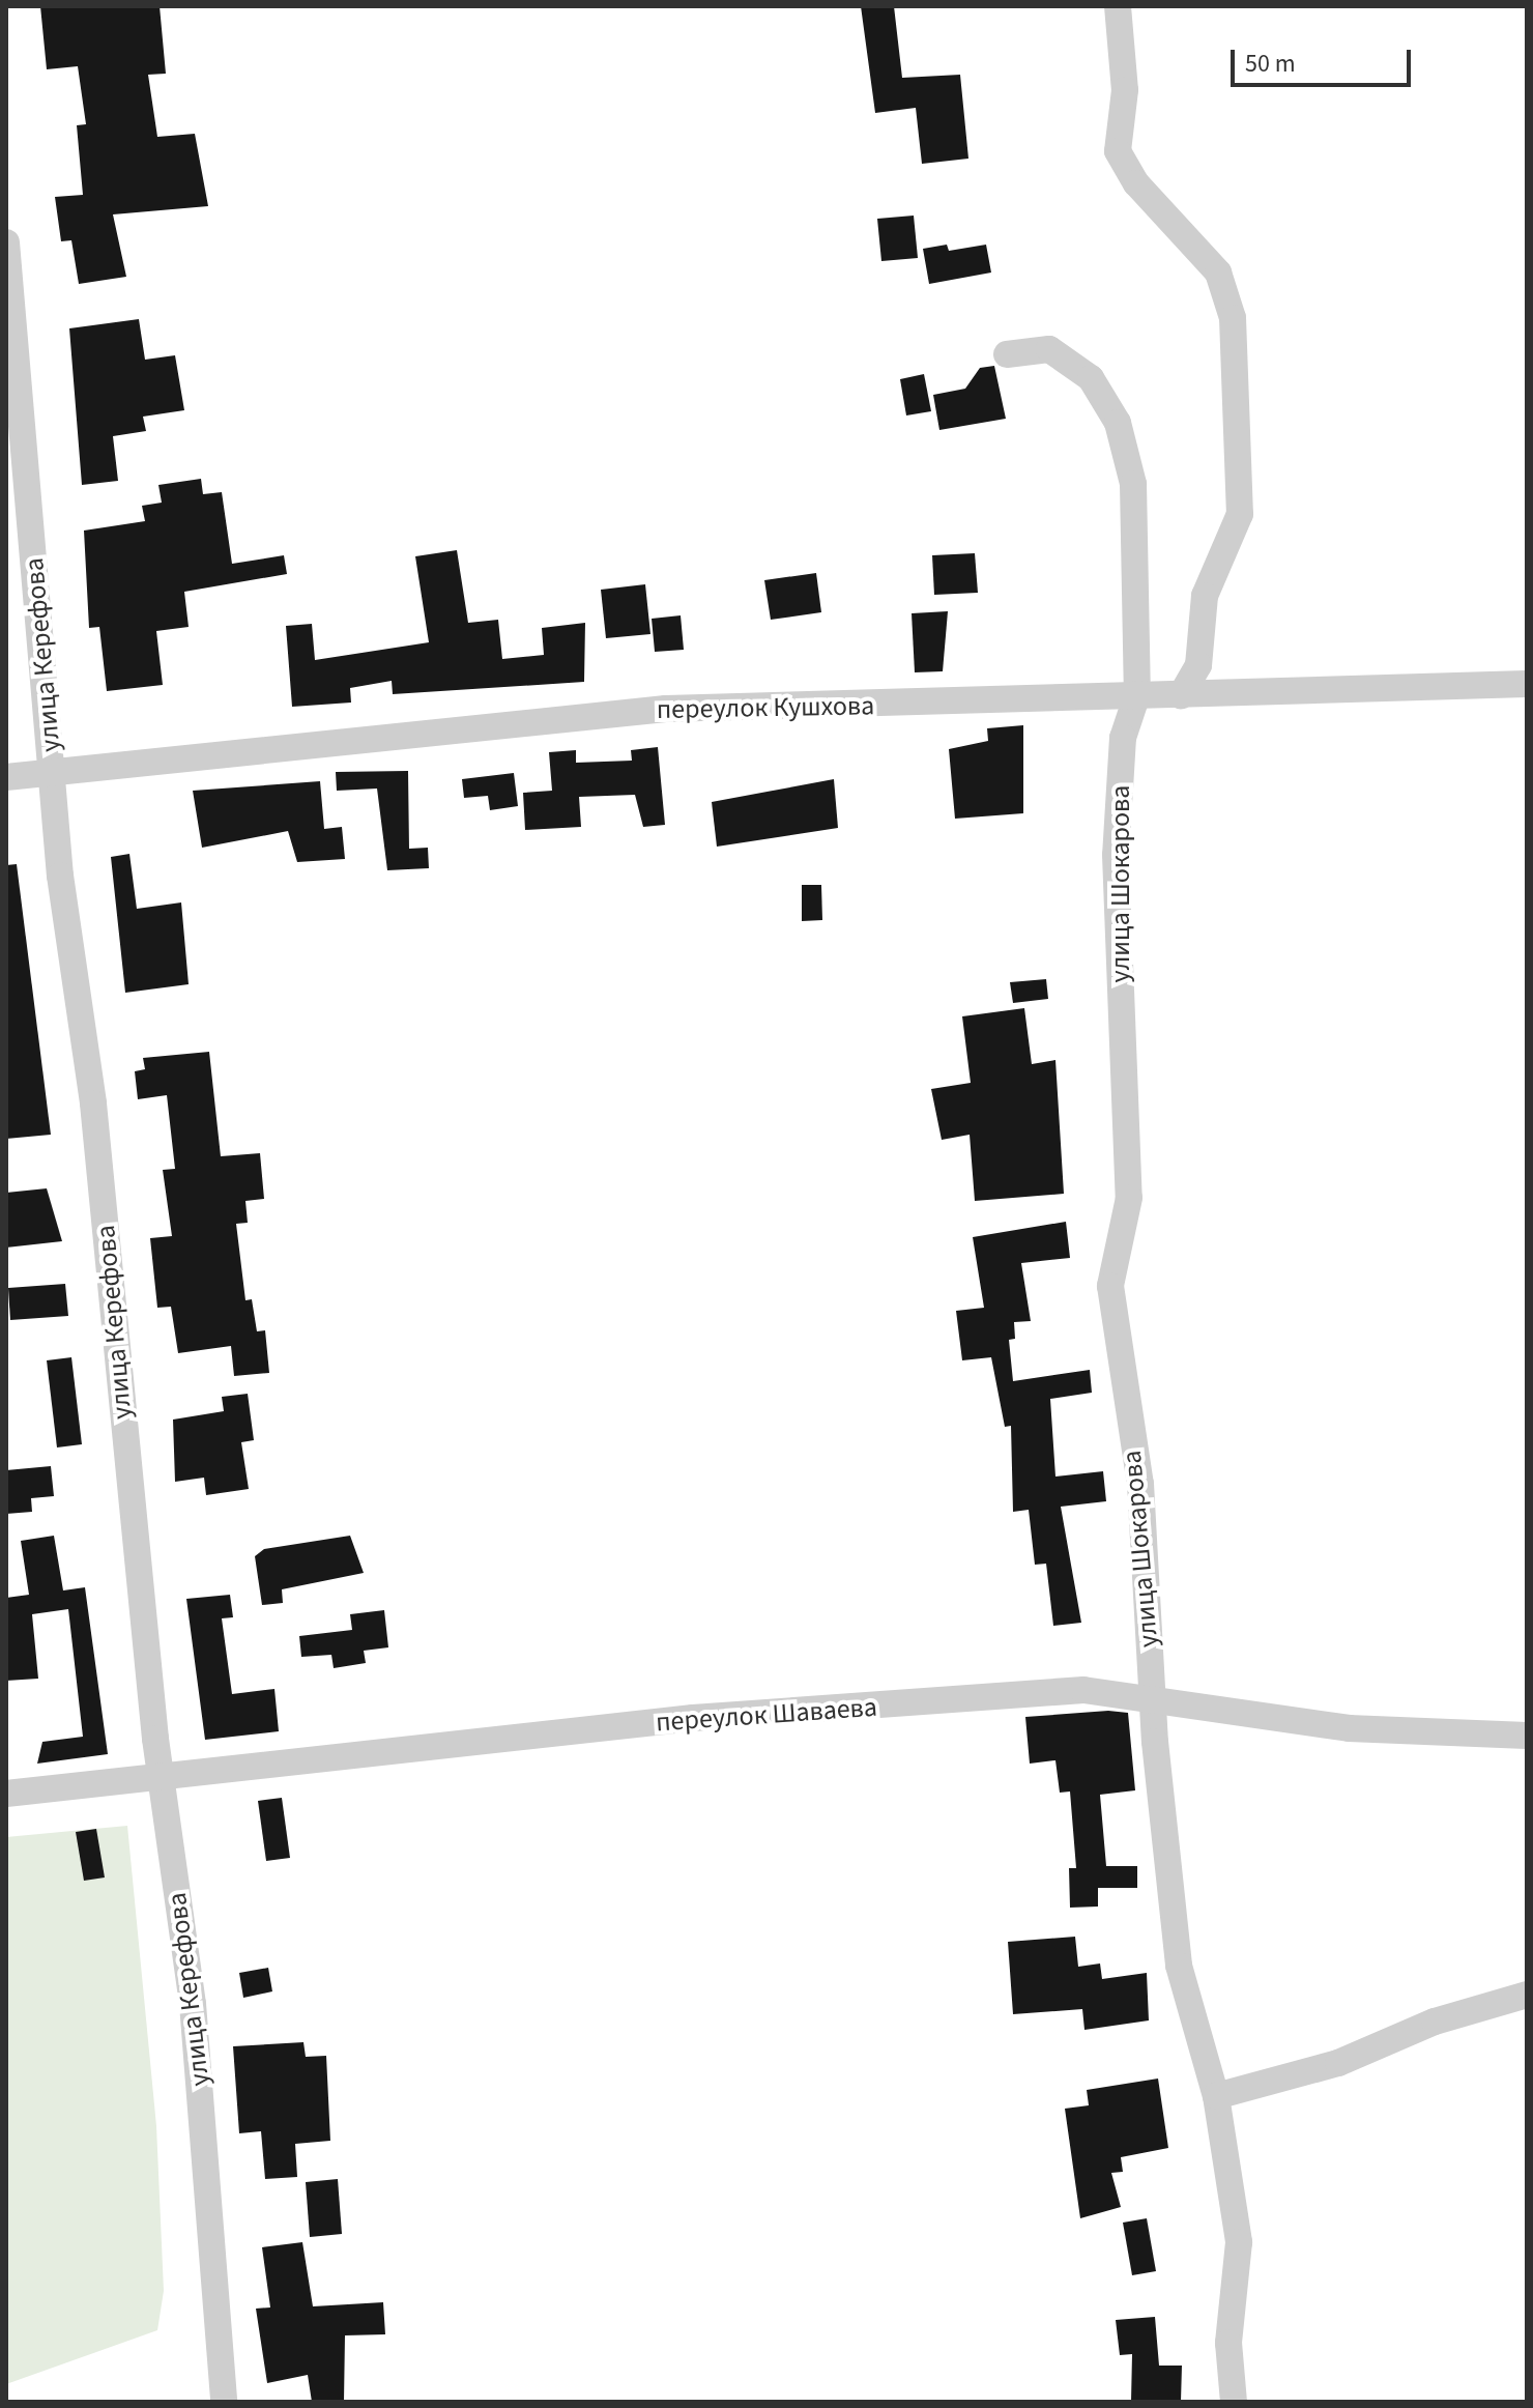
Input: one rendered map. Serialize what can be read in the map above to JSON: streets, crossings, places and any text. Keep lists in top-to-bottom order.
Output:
{
  "streets": {
    "street": [
      "улица Керефова",
      "переулок Кушхова",
      "улица Шокарова",
      "переулок Шаваева"
    ]
  },
  "crossings": [
    ["улица Керефова", "переулок Кушхова"],
    ["улица Керефова", "переулок Шаваева"],
    ["переулок Кушхова", "улица Шокарова"],
    ["улица Шокарова", "переулок Шаваева"]
  ],
  "scale_bar": "50 m"
}
